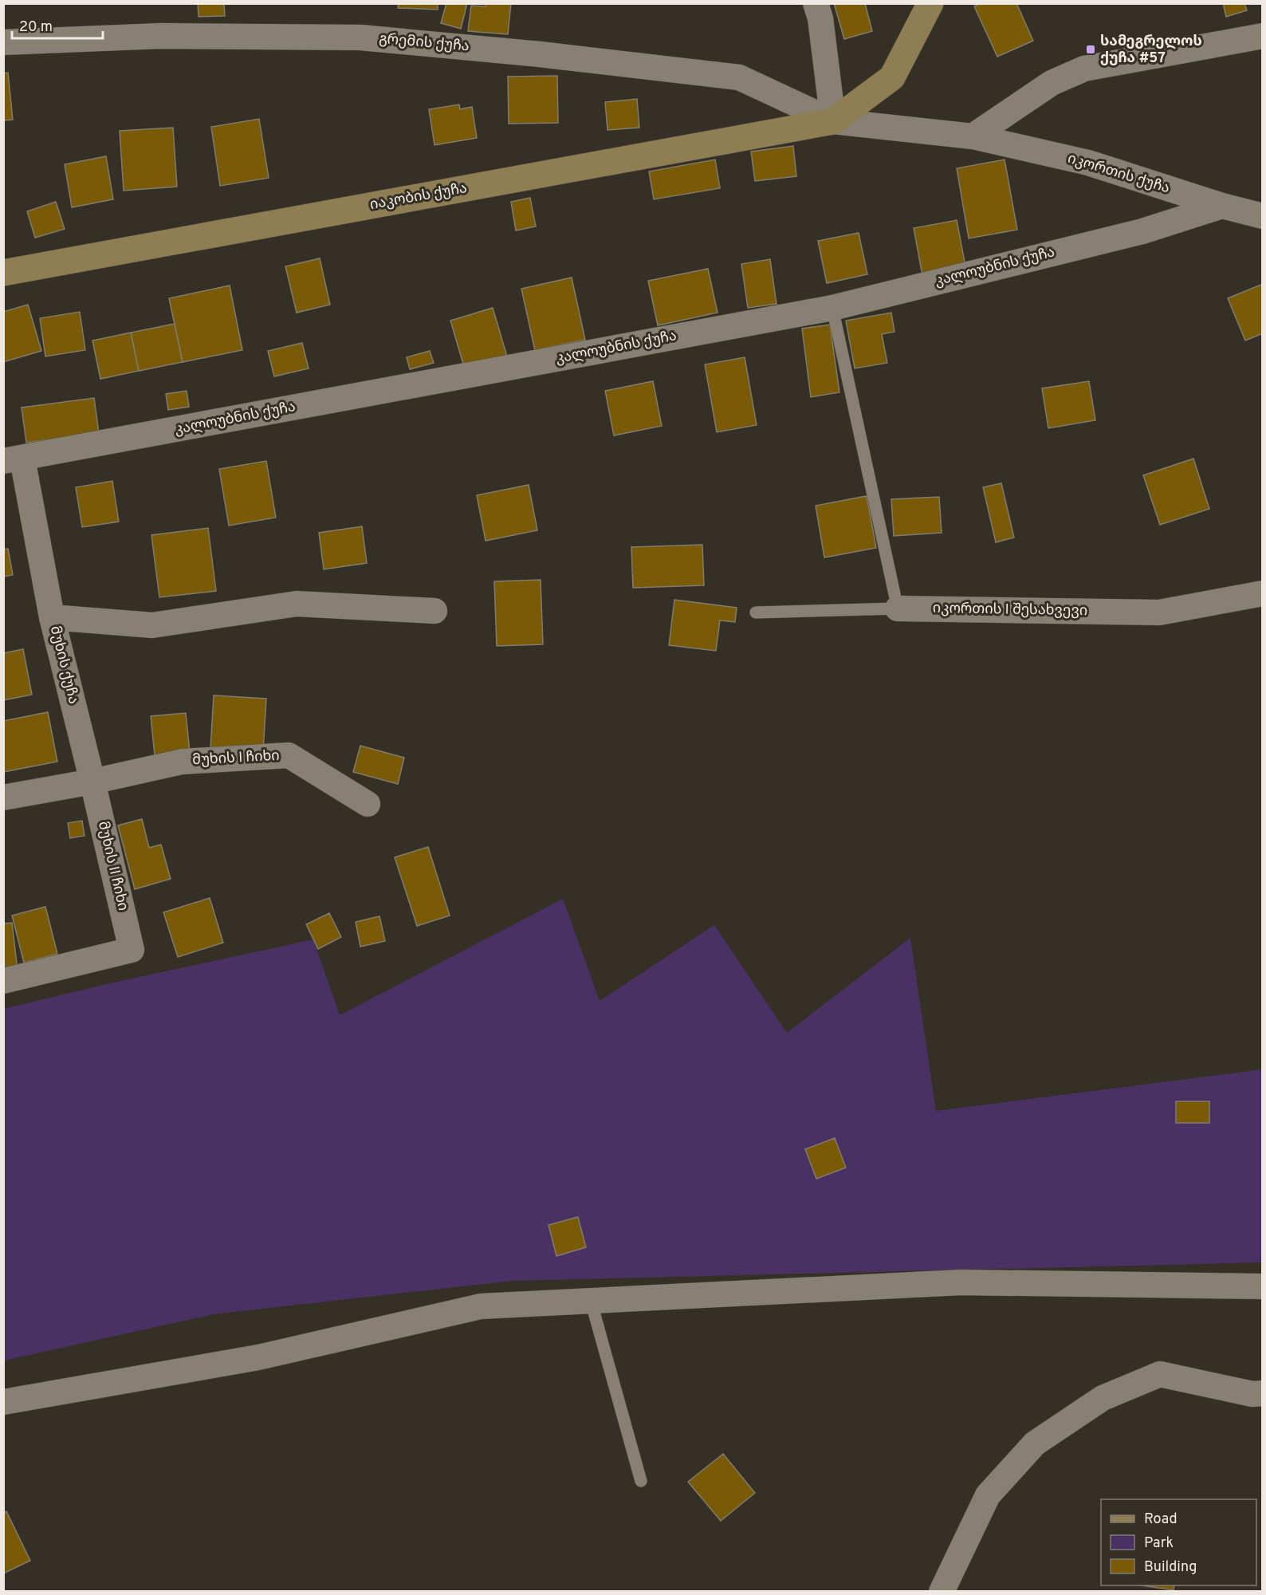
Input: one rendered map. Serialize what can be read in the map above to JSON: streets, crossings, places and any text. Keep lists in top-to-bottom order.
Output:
{
  "streets": {
    "street": [
      "გრემის ქუჩა",
      "იკორთის ქუჩა",
      "იაკობის ქუჩა",
      "კალოუბნის ქუჩა",
      "იკორთის I შესახვევი",
      "მუხის ქუჩა",
      "მუხის I ჩიხი",
      "მუხის II ჩიხი"
    ]
  },
  "crossings": [
    ["გრემის ქუჩა", "იკორთის ქუჩა"],
    ["გრემის ქუჩა", "იაკობის ქუჩა"],
    ["იკორთის ქუჩა", "კალოუბნის ქუჩა"],
    ["კალოუბნის ქუჩა", "მუხის ქუჩა"],
    ["მუხის ქუჩა", "მუხის I ჩიხი"],
    ["მუხის ქუჩა", "მუხის II ჩიხი"],
    ["მუხის I ჩიხი", "მუხის II ჩიხი"]
  ],
  "places": {
    "transit": ["სამეგრელოს ქუჩა #57"]
  },
  "legend": ["Road", "Park", "Building"],
  "scale_bar": "20 m"
}
